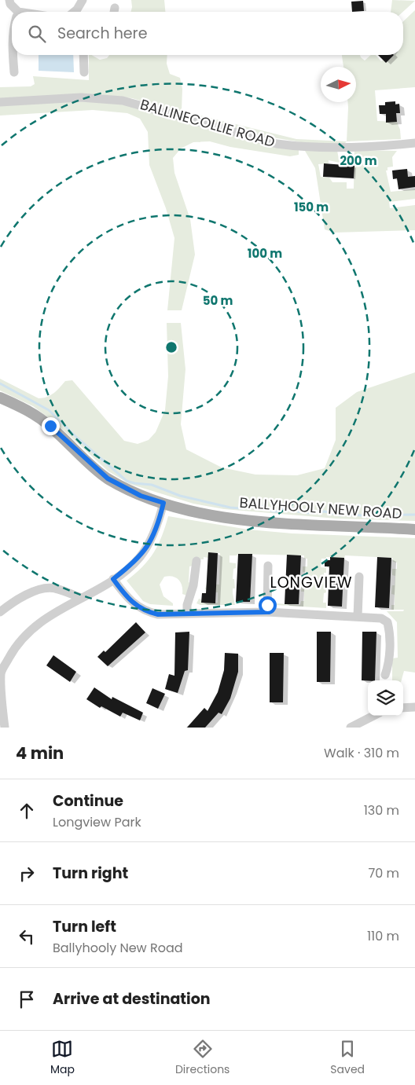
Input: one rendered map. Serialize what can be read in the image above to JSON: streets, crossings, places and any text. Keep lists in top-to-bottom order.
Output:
{
  "streets": {
    "main road": ["BALLYHOOLY NEW ROAD"],
    "street": ["BALLINECOLLIE ROAD"]
  },
  "districts": ["LONGVIEW"],
  "north": "right",
  "page": {
    "search": "Search here",
    "heading": ["4 min", "Walk · 310 m"],
    "list": [
      ["Continue", "Longview Park", "130 m"],
      ["Turn right", "70 m"],
      ["Turn left", "Ballyhooly New Road", "110 m"],
      "Arrive at destination"
    ],
    "nav": ["Map", "Directions", "Saved"]
  },
  "rings": [
    "200 m",
    "150 m",
    "100 m",
    "50 m"
  ]
}
